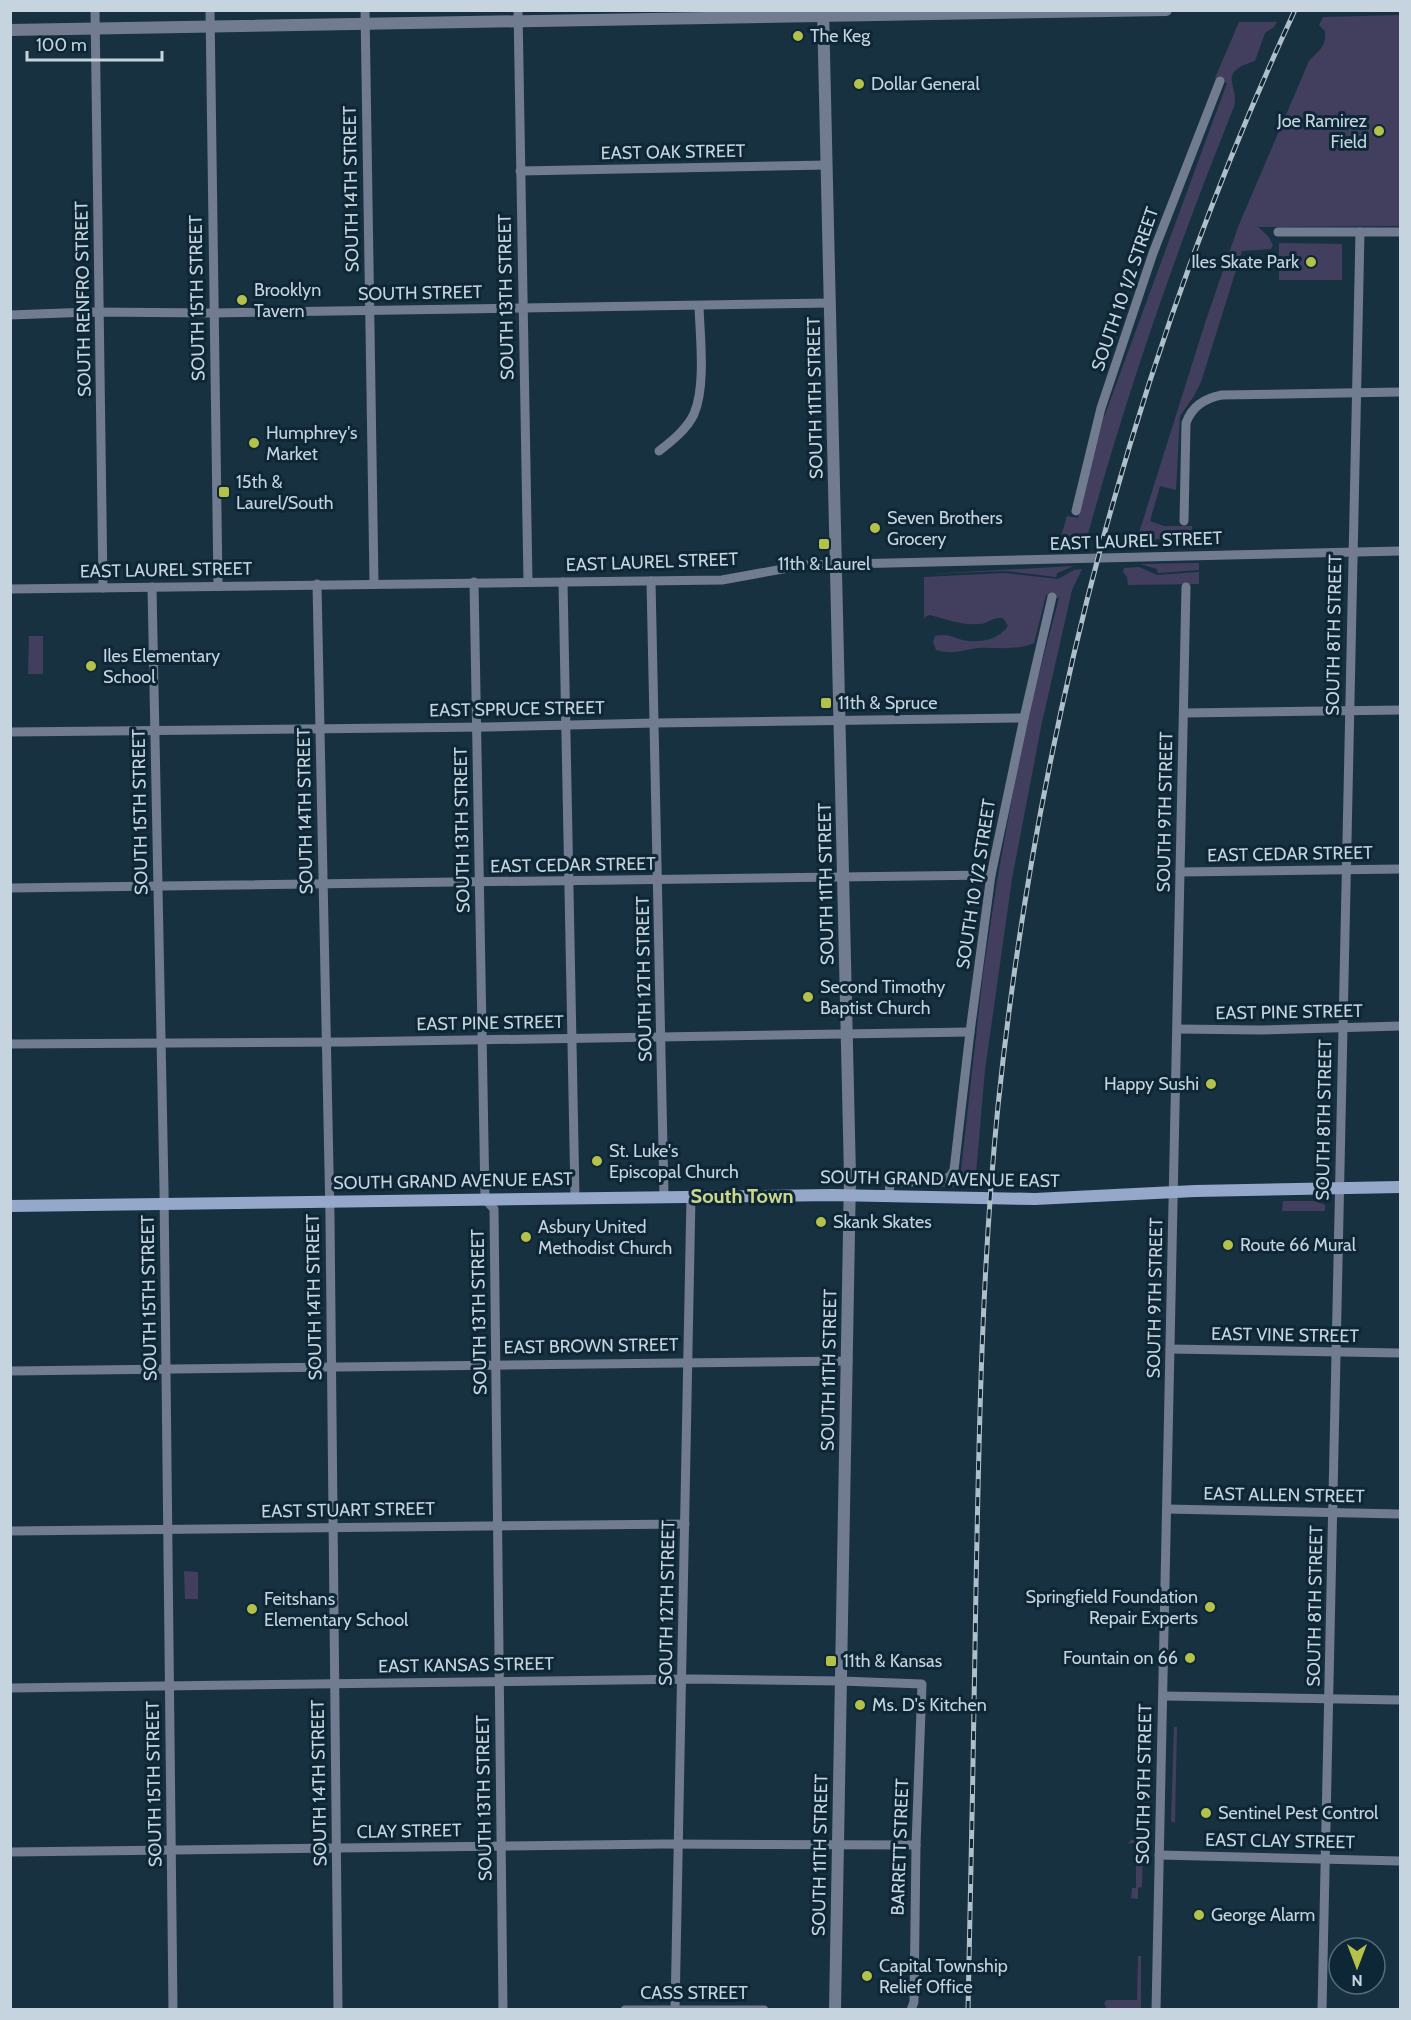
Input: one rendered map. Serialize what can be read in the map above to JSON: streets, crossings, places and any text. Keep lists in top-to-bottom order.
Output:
{
  "streets": {
    "main road": ["SOUTH GRAND AVENUE EAST"],
    "street": [
      "EAST OAK STREET",
      "SOUTH 14TH STREET",
      "SOUTH 10 1/2 STREET",
      "SOUTH STREET",
      "SOUTH 13TH STREET",
      "SOUTH 15TH STREET",
      "SOUTH RENFRO STREET",
      "SOUTH 11TH STREET",
      "EAST LAUREL STREET",
      "SOUTH 8TH STREET",
      "EAST SPRUCE STREET",
      "SOUTH 9TH STREET",
      "EAST CEDAR STREET",
      "SOUTH 12TH STREET",
      "EAST PINE STREET",
      "EAST VINE STREET",
      "EAST BROWN STREET",
      "EAST ALLEN STREET",
      "EAST STUART STREET",
      "EAST KANSAS STREET",
      "CLAY STREET",
      "EAST CLAY STREET",
      "BARRETT STREET",
      "CASS STREET"
    ]
  },
  "crossings": [
    ["EAST OAK STREET", "SOUTH 13TH STREET"],
    ["EAST OAK STREET", "SOUTH 11TH STREET"],
    ["SOUTH 14TH STREET", "SOUTH STREET"],
    ["SOUTH 14TH STREET", "EAST LAUREL STREET"],
    ["SOUTH 14TH STREET", "EAST SPRUCE STREET"],
    ["SOUTH 14TH STREET", "EAST CEDAR STREET"],
    ["SOUTH 14TH STREET", "EAST PINE STREET"],
    ["SOUTH 14TH STREET", "SOUTH GRAND AVENUE EAST"],
    ["SOUTH 14TH STREET", "EAST BROWN STREET"],
    ["SOUTH 14TH STREET", "EAST STUART STREET"],
    ["SOUTH 14TH STREET", "EAST KANSAS STREET"],
    ["SOUTH 14TH STREET", "CLAY STREET"],
    ["SOUTH 10 1/2 STREET", "EAST SPRUCE STREET"],
    ["SOUTH 10 1/2 STREET", "EAST CEDAR STREET"],
    ["SOUTH 10 1/2 STREET", "EAST PINE STREET"],
    ["SOUTH 10 1/2 STREET", "SOUTH GRAND AVENUE EAST"],
    ["SOUTH STREET", "SOUTH 13TH STREET"],
    ["SOUTH STREET", "SOUTH 15TH STREET"],
    ["SOUTH STREET", "SOUTH RENFRO STREET"],
    ["SOUTH STREET", "SOUTH 11TH STREET"],
    ["SOUTH 13TH STREET", "EAST LAUREL STREET"],
    ["SOUTH 13TH STREET", "EAST SPRUCE STREET"],
    ["SOUTH 13TH STREET", "EAST CEDAR STREET"],
    ["SOUTH 13TH STREET", "EAST PINE STREET"],
    ["SOUTH 13TH STREET", "SOUTH GRAND AVENUE EAST"],
    ["SOUTH 13TH STREET", "EAST BROWN STREET"],
    ["SOUTH 13TH STREET", "EAST STUART STREET"],
    ["SOUTH 13TH STREET", "EAST KANSAS STREET"],
    ["SOUTH 13TH STREET", "CLAY STREET"],
    ["SOUTH 15TH STREET", "EAST LAUREL STREET"],
    ["SOUTH 15TH STREET", "EAST SPRUCE STREET"],
    ["SOUTH 15TH STREET", "EAST CEDAR STREET"],
    ["SOUTH 15TH STREET", "EAST PINE STREET"],
    ["SOUTH 15TH STREET", "SOUTH GRAND AVENUE EAST"],
    ["SOUTH 15TH STREET", "EAST BROWN STREET"],
    ["SOUTH 15TH STREET", "EAST STUART STREET"],
    ["SOUTH 15TH STREET", "EAST KANSAS STREET"],
    ["SOUTH 15TH STREET", "CLAY STREET"],
    ["SOUTH RENFRO STREET", "EAST LAUREL STREET"],
    ["SOUTH 11TH STREET", "EAST LAUREL STREET"],
    ["SOUTH 11TH STREET", "EAST SPRUCE STREET"],
    ["SOUTH 11TH STREET", "EAST CEDAR STREET"],
    ["SOUTH 11TH STREET", "EAST PINE STREET"],
    ["SOUTH 11TH STREET", "SOUTH GRAND AVENUE EAST"],
    ["SOUTH 11TH STREET", "EAST BROWN STREET"],
    ["SOUTH 11TH STREET", "EAST KANSAS STREET"],
    ["SOUTH 11TH STREET", "CLAY STREET"],
    ["EAST LAUREL STREET", "SOUTH 8TH STREET"],
    ["EAST LAUREL STREET", "SOUTH 12TH STREET"],
    ["SOUTH 8TH STREET", "EAST CEDAR STREET"],
    ["SOUTH 8TH STREET", "EAST PINE STREET"],
    ["SOUTH 8TH STREET", "SOUTH GRAND AVENUE EAST"],
    ["SOUTH 8TH STREET", "EAST VINE STREET"],
    ["SOUTH 8TH STREET", "EAST ALLEN STREET"],
    ["SOUTH 8TH STREET", "EAST CLAY STREET"],
    ["EAST SPRUCE STREET", "SOUTH 12TH STREET"],
    ["SOUTH 9TH STREET", "EAST CEDAR STREET"],
    ["SOUTH 9TH STREET", "EAST PINE STREET"],
    ["SOUTH 9TH STREET", "SOUTH GRAND AVENUE EAST"],
    ["SOUTH 9TH STREET", "EAST VINE STREET"],
    ["SOUTH 9TH STREET", "EAST ALLEN STREET"],
    ["SOUTH 9TH STREET", "EAST CLAY STREET"],
    ["EAST CEDAR STREET", "SOUTH 12TH STREET"],
    ["SOUTH 12TH STREET", "EAST PINE STREET"],
    ["SOUTH 12TH STREET", "SOUTH GRAND AVENUE EAST"],
    ["SOUTH 12TH STREET", "EAST BROWN STREET"],
    ["SOUTH 12TH STREET", "EAST STUART STREET"],
    ["SOUTH 12TH STREET", "EAST KANSAS STREET"],
    ["SOUTH 12TH STREET", "CLAY STREET"],
    ["SOUTH 12TH STREET", "CASS STREET"],
    ["EAST KANSAS STREET", "BARRETT STREET"],
    ["CLAY STREET", "BARRETT STREET"]
  ],
  "districts": ["South Town"],
  "places": {
    "other": [
      "The Keg",
      "Dollar General",
      "Joe Ramirez Field",
      "Iles Skate Park",
      "Brooklyn Tavern",
      "Humphrey's Market",
      "Seven Brothers Grocery",
      "Iles Elementary School",
      "Second Timothy Baptist Church",
      "Happy Sushi",
      "St. Luke's Episcopal Church",
      "Skank Skates",
      "Asbury United Methodist Church",
      "Route 66 Mural",
      "Springfield Foundation Repair Experts",
      "Feitshans Elementary School",
      "Fountain on 66",
      "Ms. D's Kitchen",
      "Sentinel Pest Control",
      "George Alarm",
      "Capital Township Relief Office"
    ],
    "transit": [
      "15th & Laurel/South",
      "11th & Laurel",
      "11th & Spruce",
      "11th & Kansas"
    ]
  },
  "scale_bar": "100 m",
  "north": "bottom"
}
